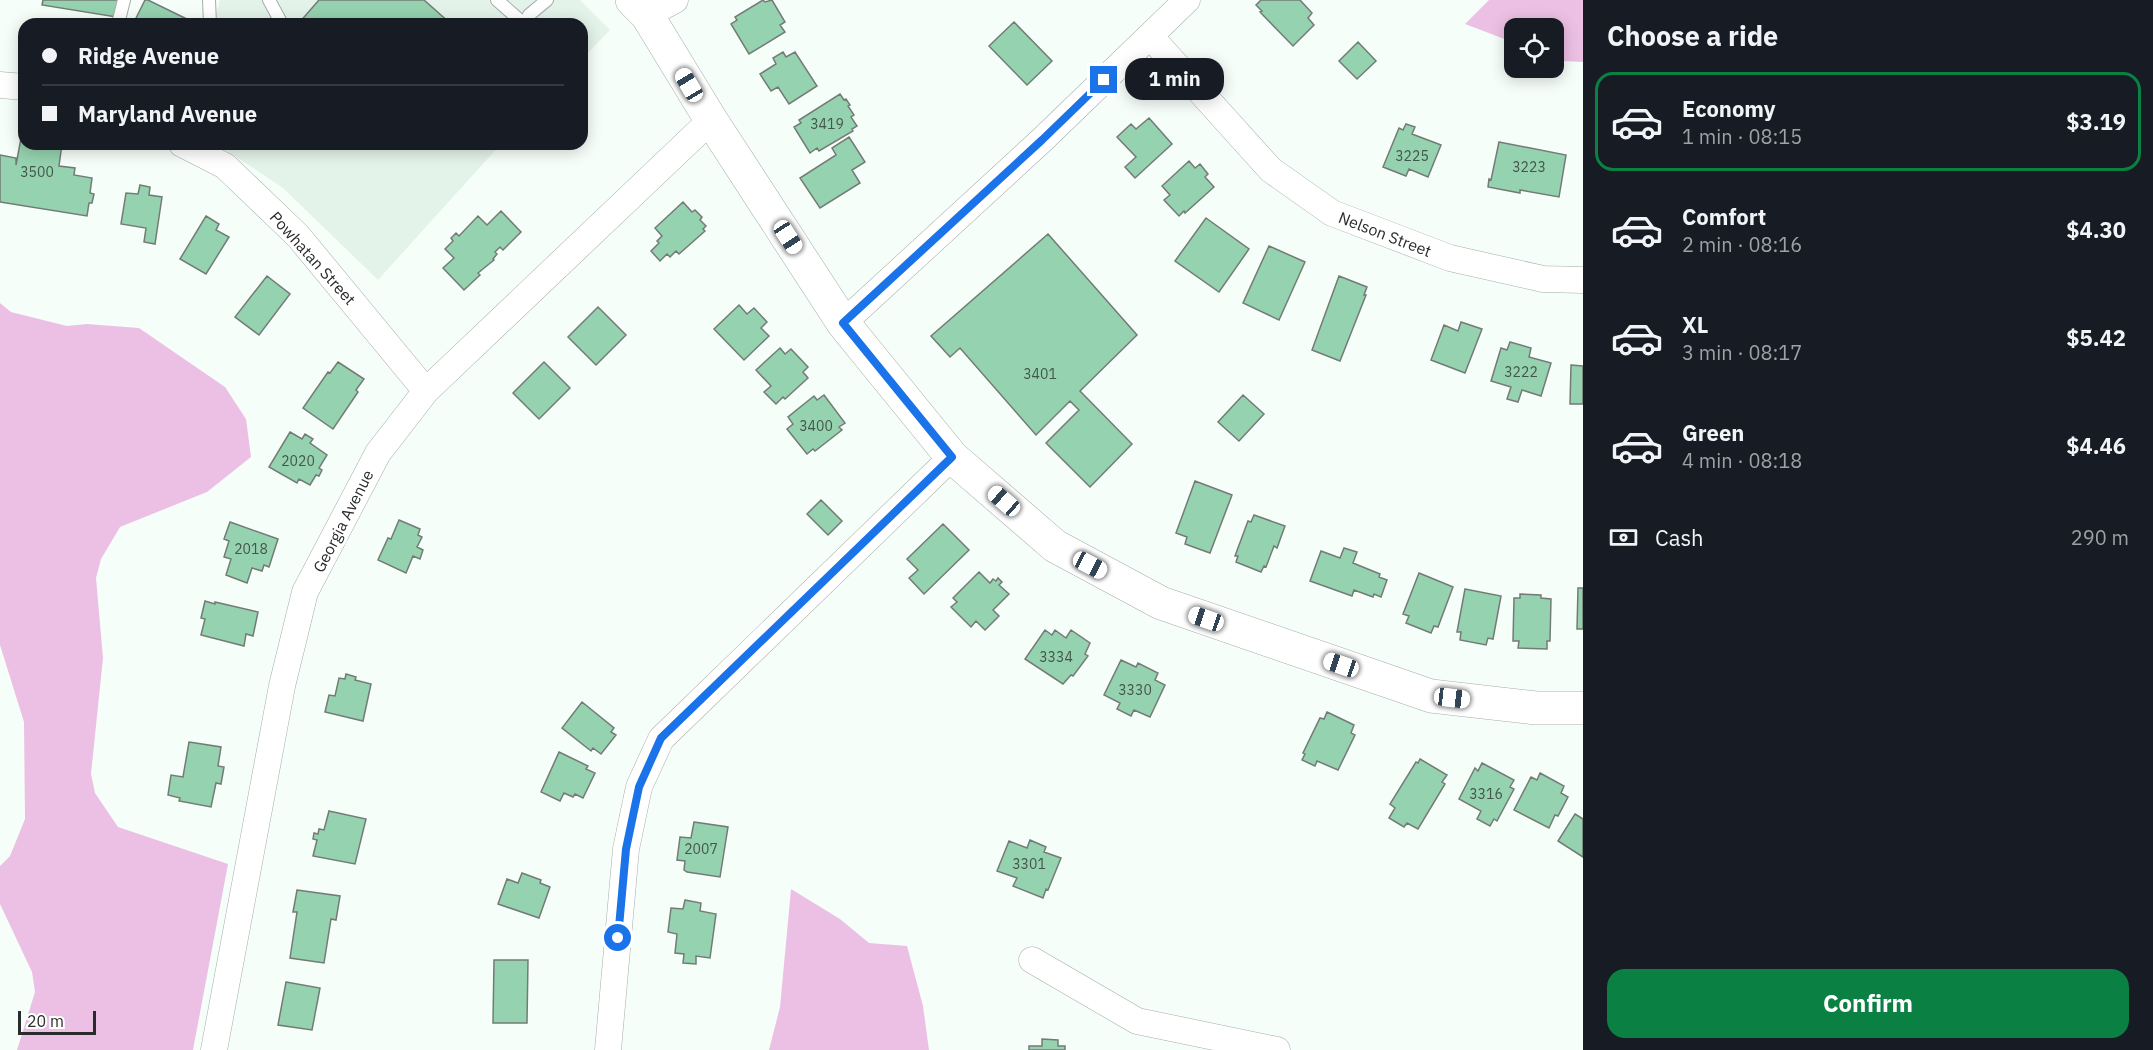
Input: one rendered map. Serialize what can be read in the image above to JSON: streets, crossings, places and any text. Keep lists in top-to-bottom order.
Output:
{
  "streets": {
    "street": ["Nelson Street", "Powhatan Street", "Georgia Avenue"]
  },
  "crossings": [
    ["Powhatan Street", "Georgia Avenue"]
  ],
  "house_numbers": [
    "3419",
    "3225",
    "3223",
    "3500",
    "3222",
    "3401",
    "3400",
    "2020",
    "2018",
    "3334",
    "3330",
    "3316",
    "2007",
    "3301"
  ],
  "scale_bar": "20 m",
  "page": {
    "heading": "Choose a ride",
    "banner": ["Ridge Avenue", "Maryland Avenue"],
    "bubble": "1 min",
    "list": [
      {
        "name": "Economy",
        "note": "1 min · 08:15",
        "value": "$3.19"
      },
      {
        "name": "Comfort",
        "note": "2 min · 08:16",
        "value": "$4.30"
      },
      {
        "name": "XL",
        "note": "3 min · 08:17",
        "value": "$5.42"
      },
      {
        "name": "Green",
        "note": "4 min · 08:18",
        "value": "$4.46"
      }
    ],
    "pay": ["Cash", "290 m"],
    "buttons": "Confirm",
    "scale": "20 m"
  }
}
